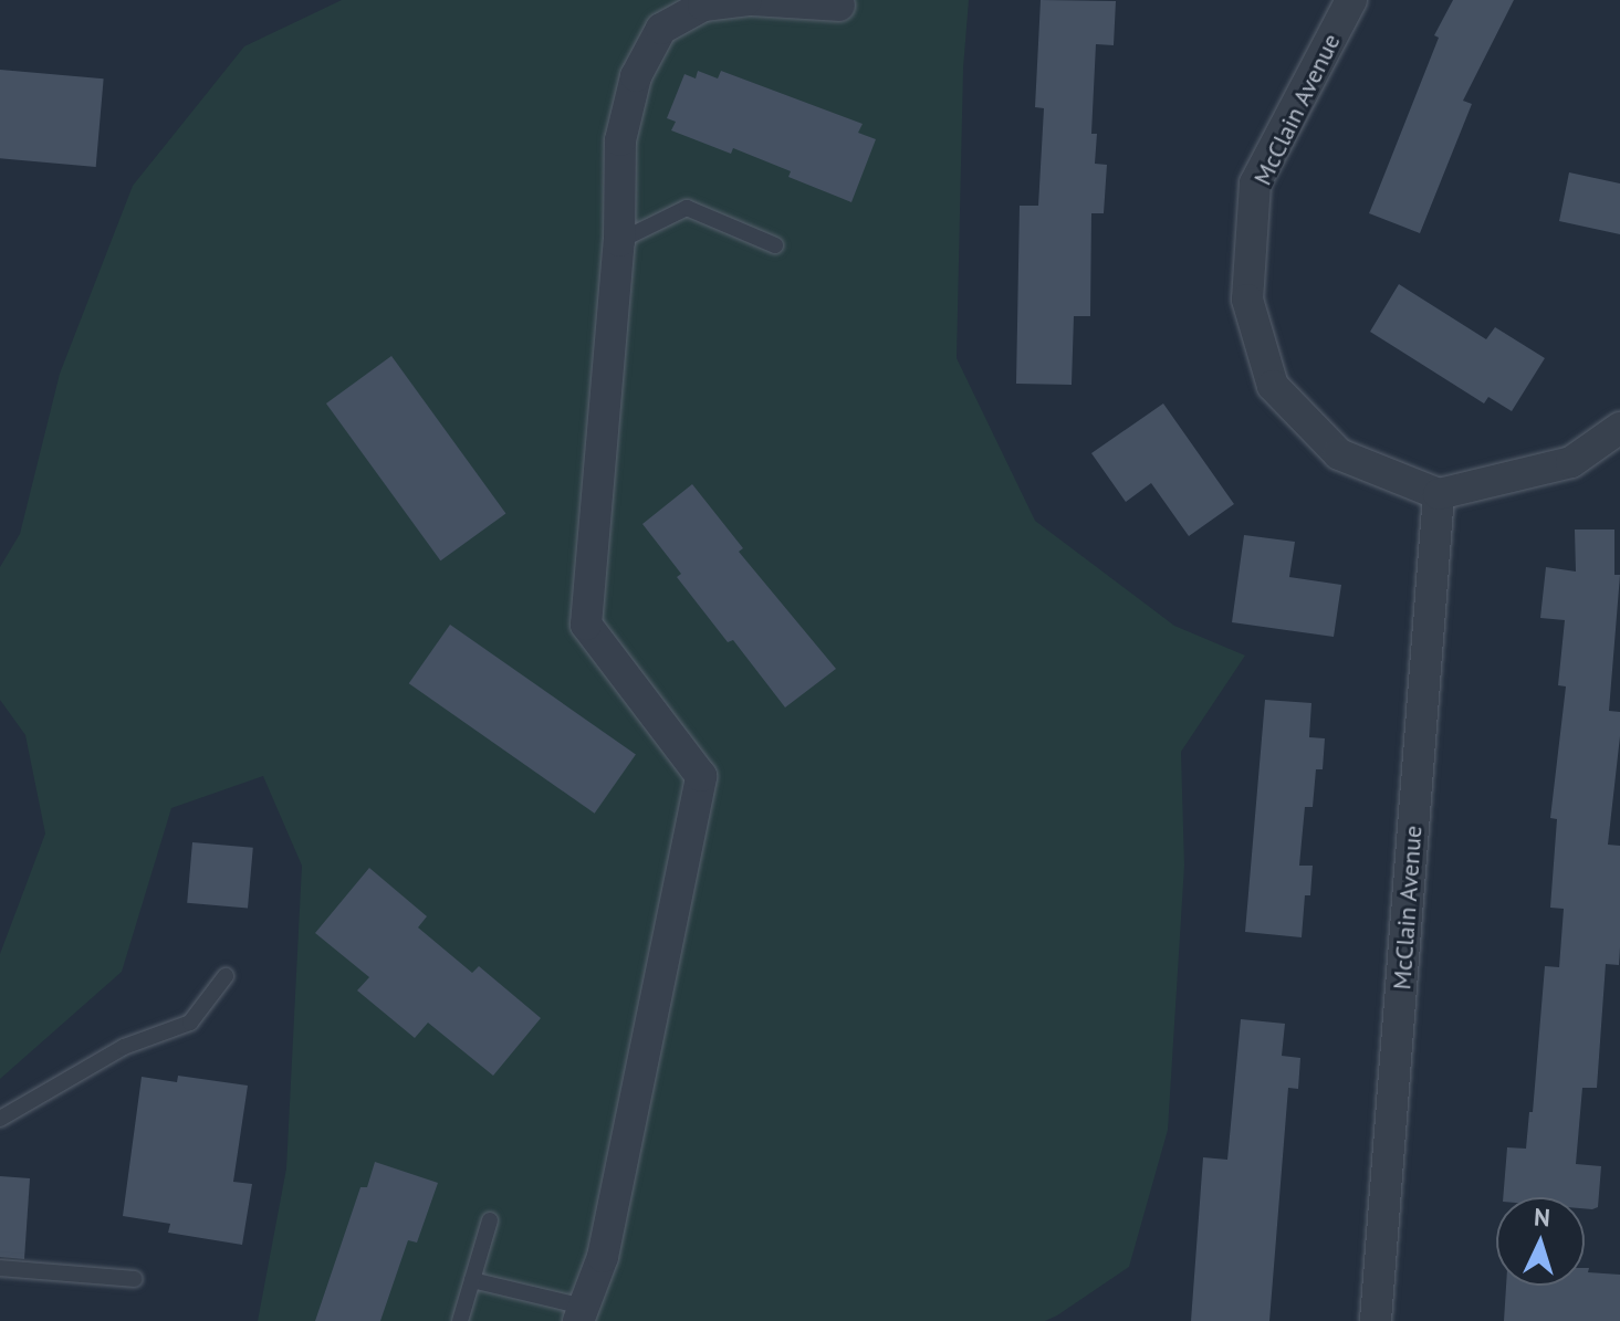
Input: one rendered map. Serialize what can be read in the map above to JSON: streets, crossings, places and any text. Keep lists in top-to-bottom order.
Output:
{
  "streets": {
    "street": ["McClain Avenue"]
  },
  "north": "top"
}
